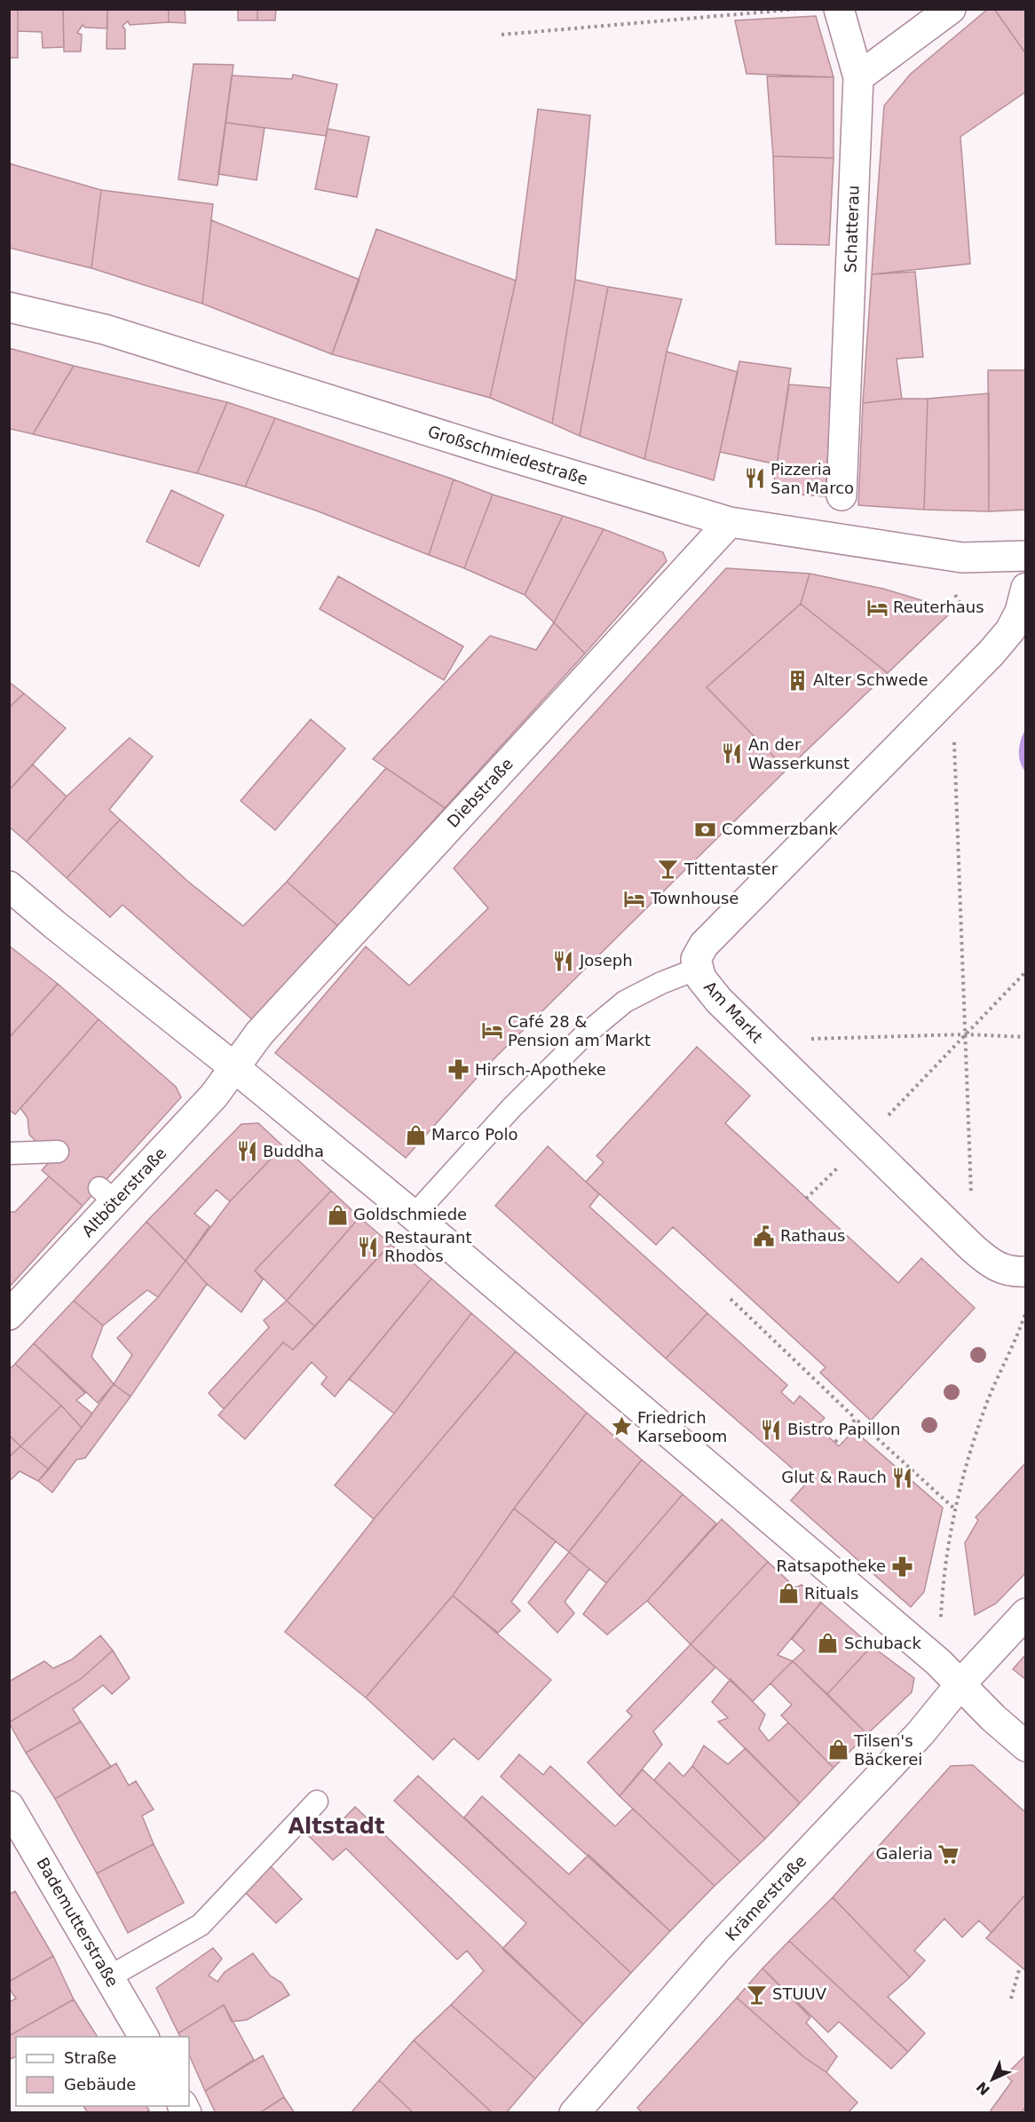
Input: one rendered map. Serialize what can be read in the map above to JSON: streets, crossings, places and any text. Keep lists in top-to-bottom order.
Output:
{
  "streets": {
    "street": [
      "Schatterau",
      "Großschmiedestraße",
      "Diebstraße",
      "Am Markt",
      "Altböterstraße",
      "Krämerstraße",
      "Bademutterstraße"
    ]
  },
  "crossings": [
    ["Großschmiedestraße", "Diebstraße"],
    ["Diebstraße", "Altböterstraße"]
  ],
  "districts": ["Altstadt"],
  "places": {
    "restaurant": [
      "Pizzeria San Marco",
      "An der Wasserkunst",
      "Joseph",
      "Buddha",
      "Restaurant Rhodos",
      "Bistro Papillon",
      "Glut & Rauch"
    ],
    "hotel": ["Reuterhaus", "Townhouse", "Café 28 & Pension am Markt"],
    "building": ["Alter Schwede"],
    "bank": ["Commerzbank"],
    "bar": ["Tittentaster", "STUUV"],
    "pharmacy": ["Hirsch-Apotheke", "Ratsapotheke"],
    "shop": [
      "Marco Polo",
      "Goldschmiede",
      "Rituals",
      "Schuback",
      "Tilsen's Bäckerei"
    ],
    "public building": ["Rathaus"],
    "place": ["Friedrich Karseboom"],
    "supermarket": ["Galeria"]
  },
  "legend": ["Straße", "Gebäude"],
  "north": "bottom left"
}
